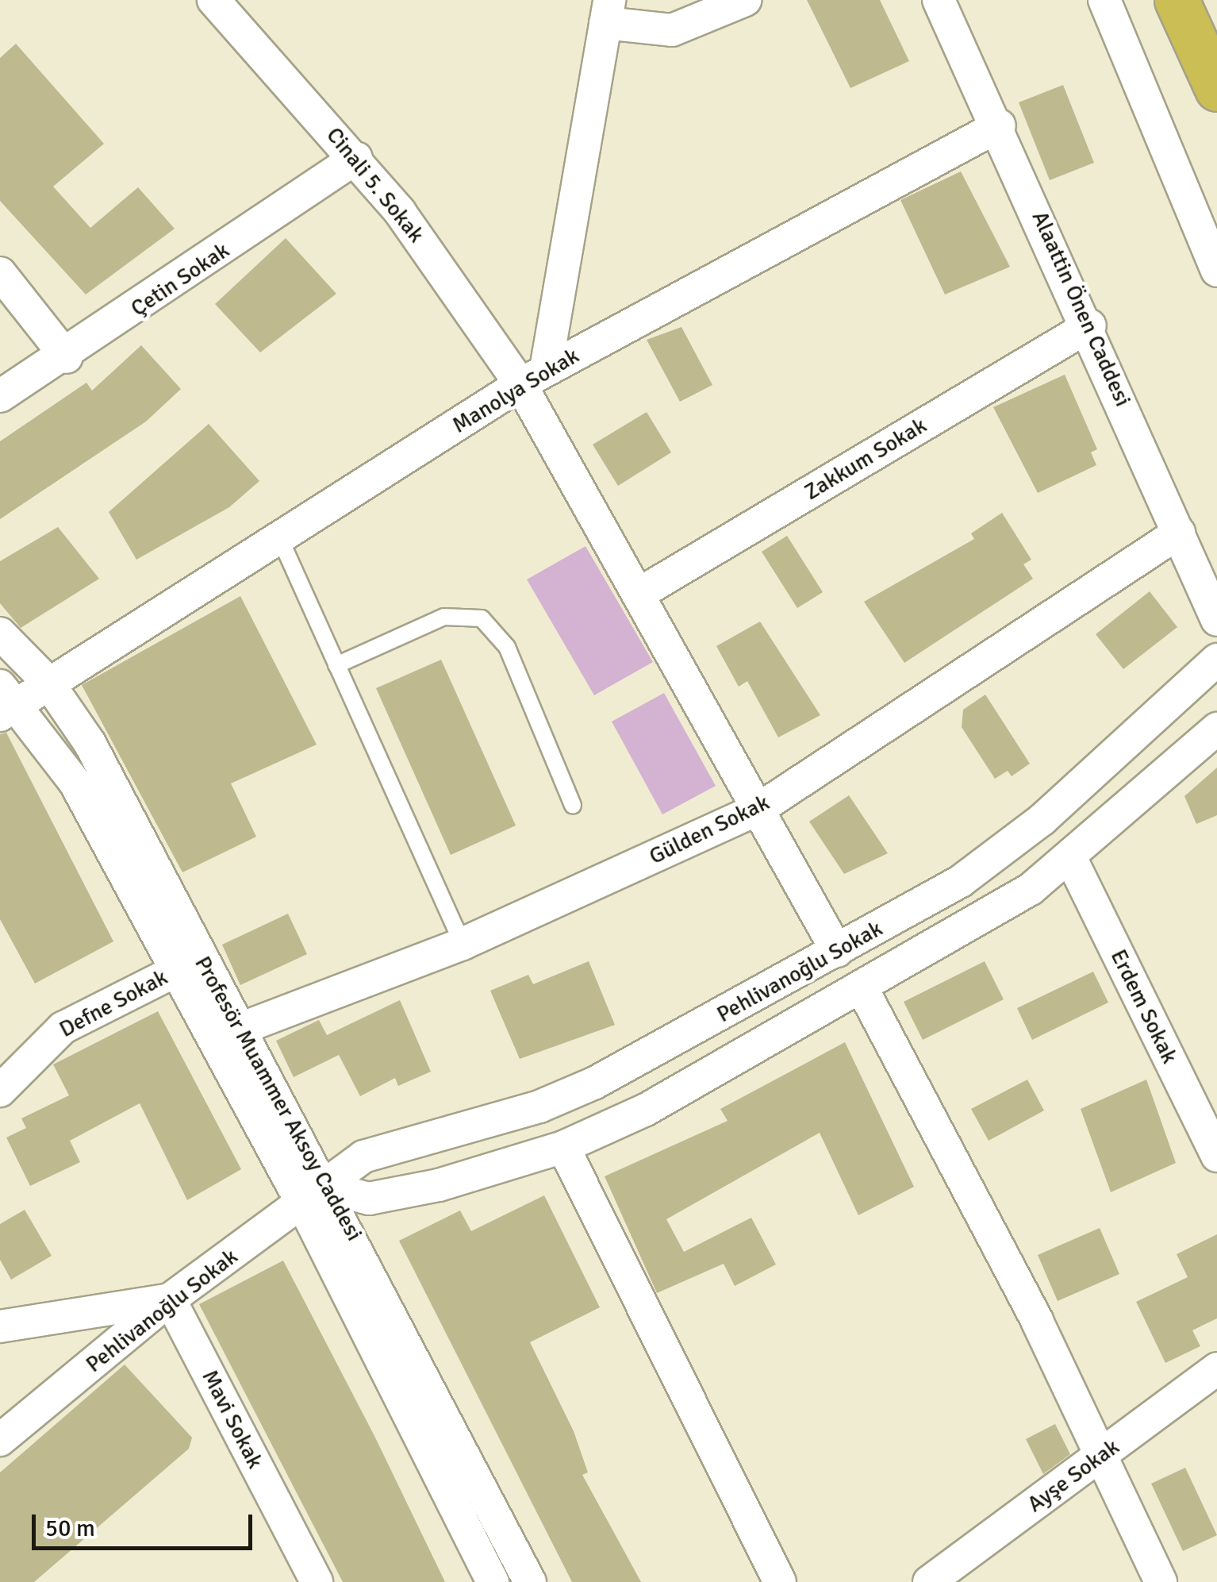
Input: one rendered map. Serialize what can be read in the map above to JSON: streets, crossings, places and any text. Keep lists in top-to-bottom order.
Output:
{
  "streets": {
    "street": [
      "Cinali 5. Sokak",
      "Çetin Sokak",
      "Alaattin Önen Caddesi",
      "Manolya Sokak",
      "Zakkum Sokak",
      "Gülden Sokak",
      "Pehlivanoğlu Sokak",
      "Defne Sokak",
      "Erdem Sokak",
      "Profesör Muammer Aksoy Caddesi",
      "Mavi Sokak",
      "Ayşe Sokak"
    ]
  },
  "crossings": [
    ["Cinali 5. Sokak", "Çetin Sokak"],
    ["Cinali 5. Sokak", "Manolya Sokak"],
    ["Cinali 5. Sokak", "Zakkum Sokak"],
    ["Cinali 5. Sokak", "Gülden Sokak"],
    ["Cinali 5. Sokak", "Pehlivanoğlu Sokak"],
    ["Alaattin Önen Caddesi", "Manolya Sokak"],
    ["Alaattin Önen Caddesi", "Zakkum Sokak"],
    ["Alaattin Önen Caddesi", "Gülden Sokak"],
    ["Manolya Sokak", "Profesör Muammer Aksoy Caddesi"],
    ["Gülden Sokak", "Profesör Muammer Aksoy Caddesi"],
    ["Pehlivanoğlu Sokak", "Erdem Sokak"],
    ["Pehlivanoğlu Sokak", "Profesör Muammer Aksoy Caddesi"],
    ["Pehlivanoğlu Sokak", "Mavi Sokak"],
    ["Defne Sokak", "Profesör Muammer Aksoy Caddesi"]
  ],
  "scale_bar": "50 m"
}
